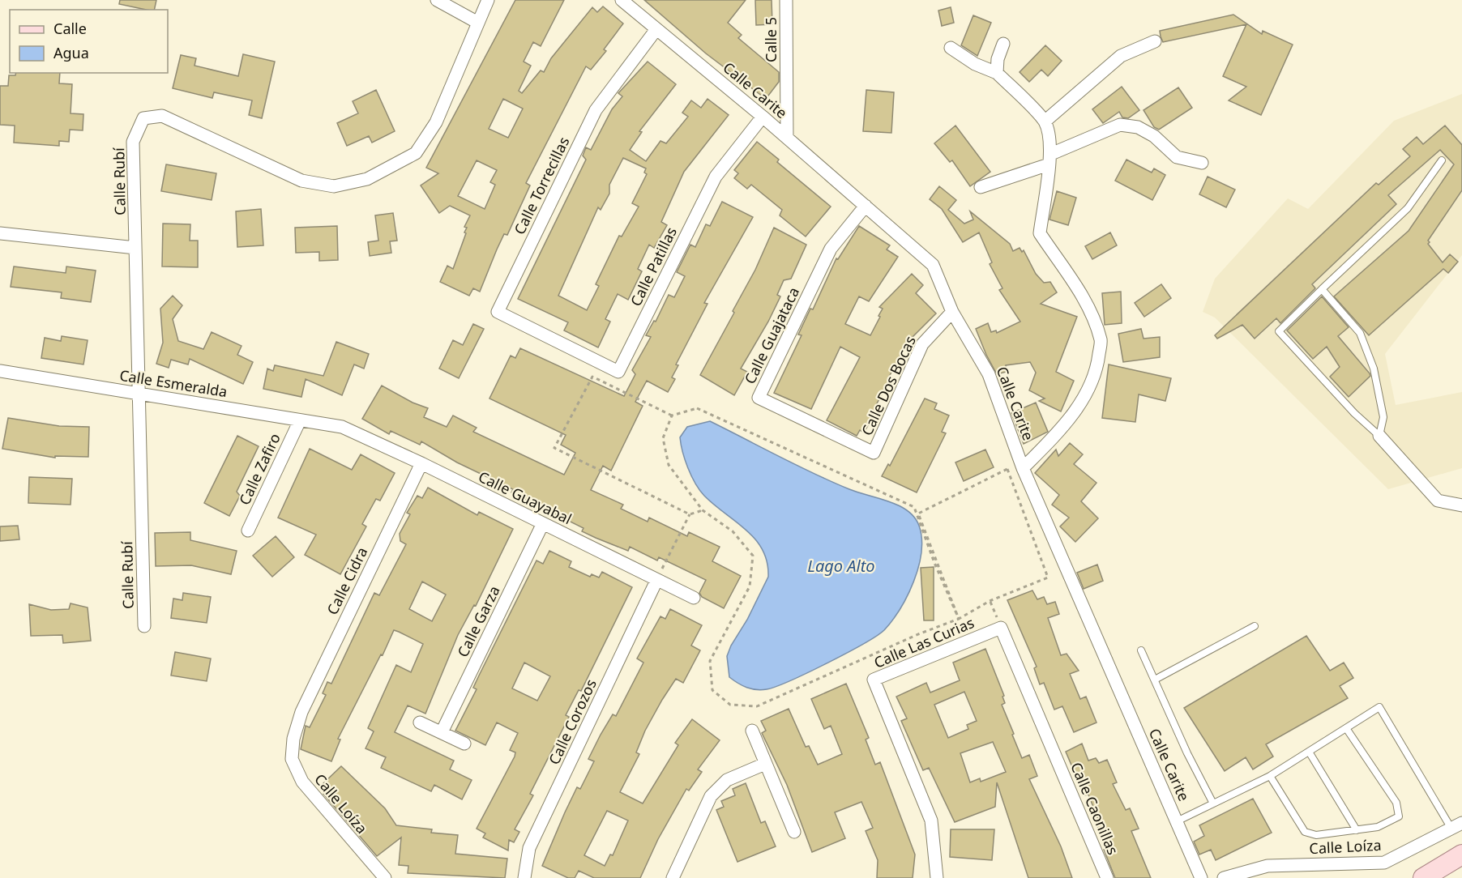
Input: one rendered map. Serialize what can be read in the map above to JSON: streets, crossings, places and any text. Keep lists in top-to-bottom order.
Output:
{
  "streets": {
    "street": [
      "Calle 5",
      "Calle Carite",
      "Calle Rubí",
      "Calle Torrecillas",
      "Calle Patillas",
      "Calle Guajataca",
      "Calle Esmeralda",
      "Calle Dos Bocas",
      "Calle Zafiro",
      "Calle Guayabal",
      "Calle Cidra",
      "Calle Garza",
      "Calle Las Curias",
      "Calle Corozos",
      "Calle Loíza",
      "Calle Caonillas"
    ]
  },
  "crossings": [
    ["Calle 5", "Calle Carite"],
    ["Calle Carite", "Calle Torrecillas"],
    ["Calle Carite", "Calle Patillas"],
    ["Calle Carite", "Calle Guajataca"],
    ["Calle Carite", "Calle Dos Bocas"],
    ["Calle Rubí", "Calle Esmeralda"],
    ["Calle Torrecillas", "Calle Patillas"],
    ["Calle Guajataca", "Calle Dos Bocas"],
    ["Calle Esmeralda", "Calle Zafiro"],
    ["Calle Esmeralda", "Calle Guayabal"],
    ["Calle Guayabal", "Calle Cidra"],
    ["Calle Guayabal", "Calle Garza"],
    ["Calle Guayabal", "Calle Corozos"],
    ["Calle Cidra", "Calle Loíza"],
    ["Calle Las Curias", "Calle Caonillas"]
  ],
  "water": ["Lago Alto"],
  "legend": ["Calle", "Agua"]
}
